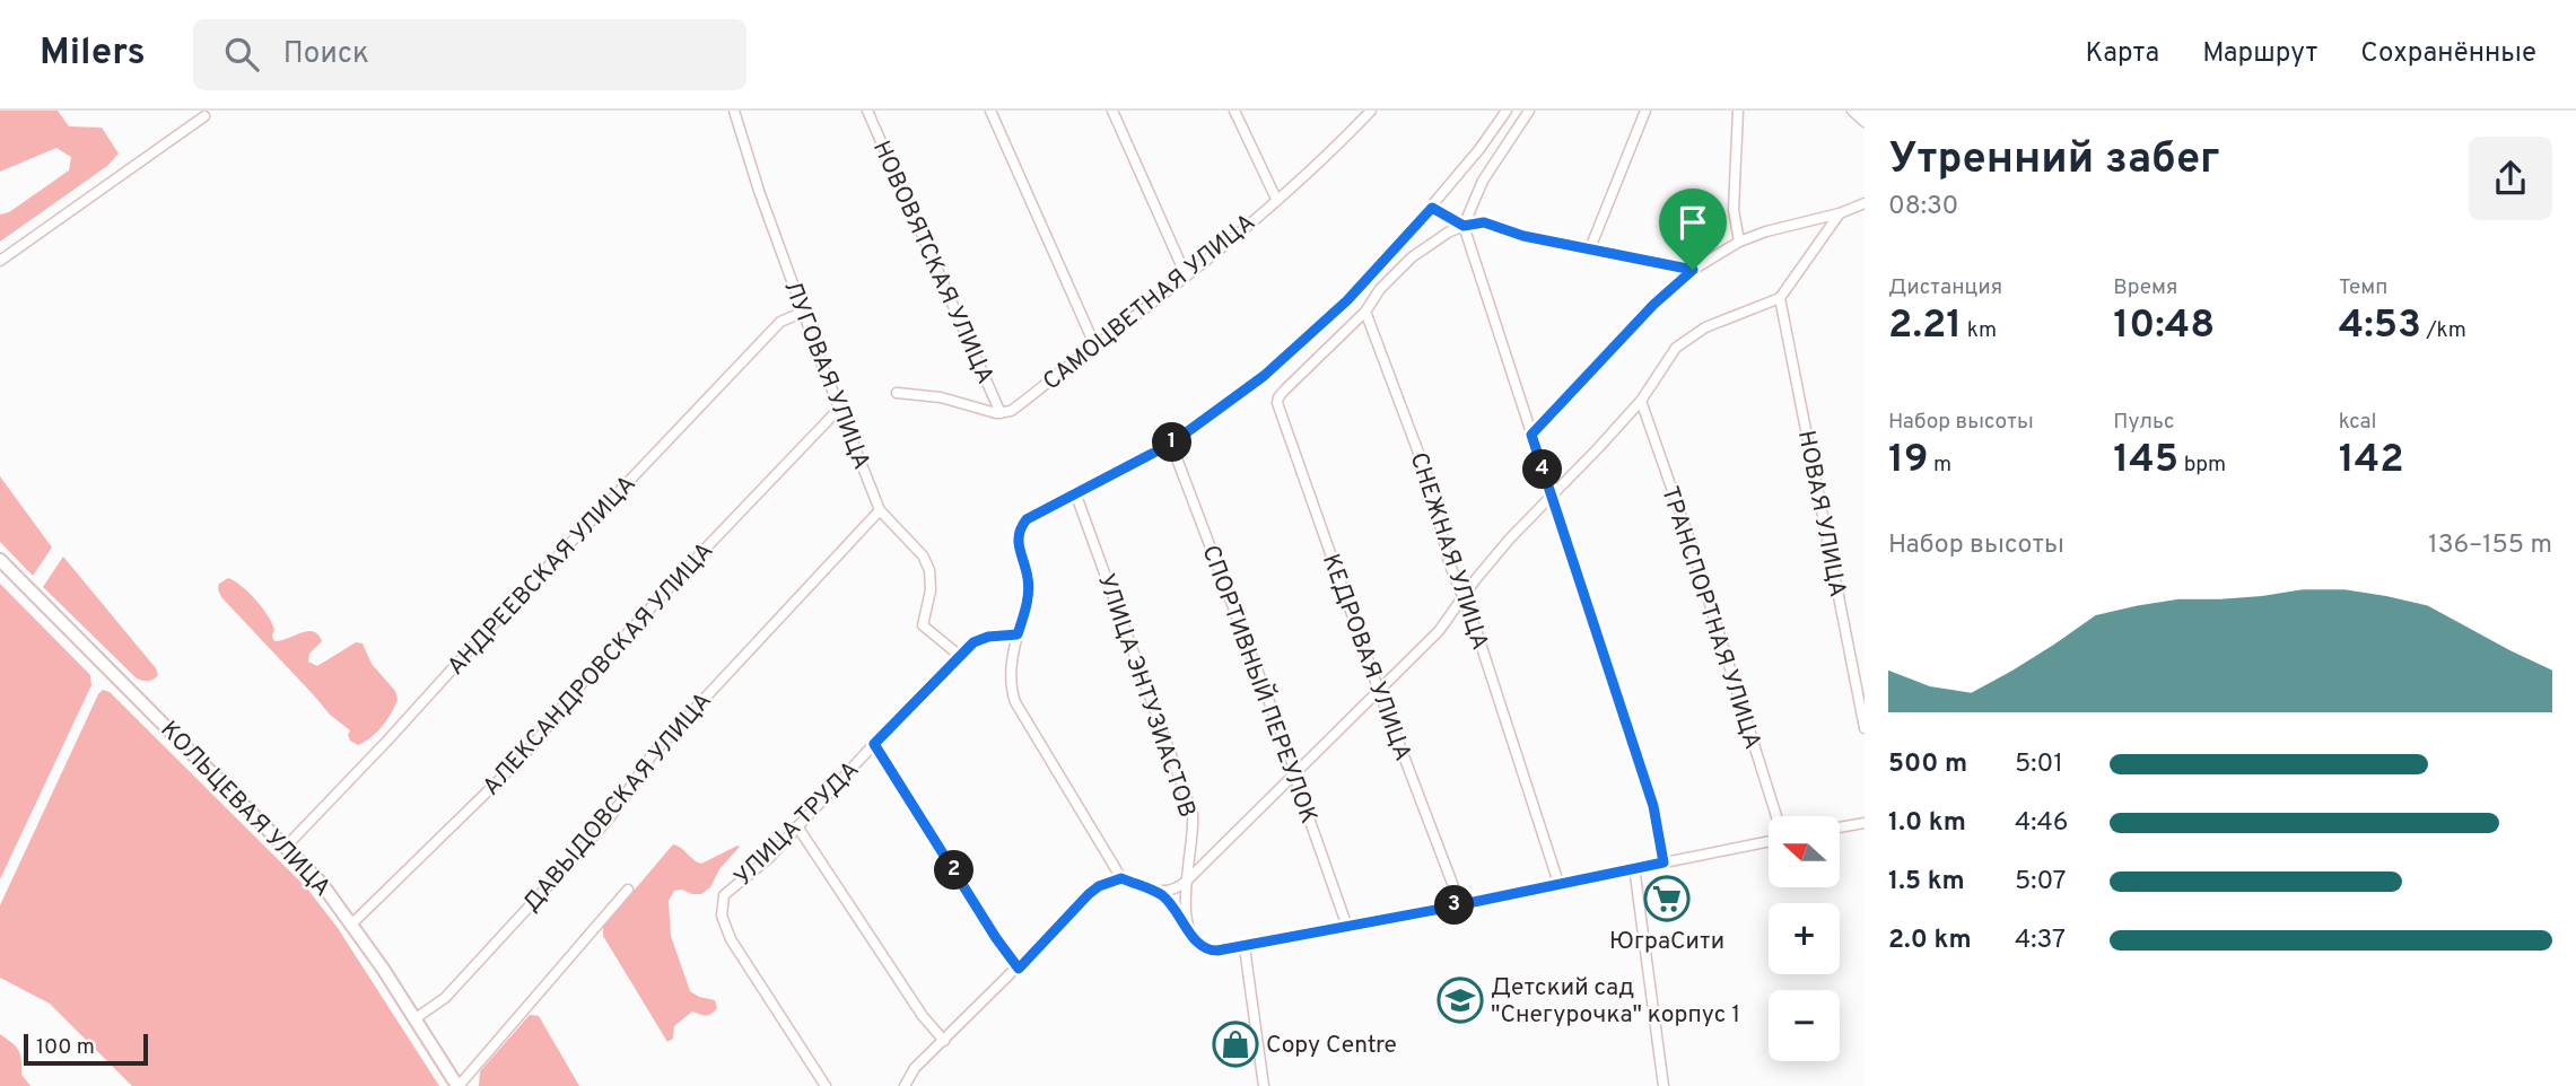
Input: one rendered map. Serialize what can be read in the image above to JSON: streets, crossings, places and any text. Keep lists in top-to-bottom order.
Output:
{
  "streets": {
    "highway": ["КОЛЬЦЕВАЯ УЛИЦА"],
    "street": [
      "НОВОВЯТСКАЯ УЛИЦА",
      "САМОЦВЕТНАЯ УЛИЦА",
      "ЛУГОВАЯ УЛИЦА",
      "НОВАЯ УЛИЦА",
      "СНЕЖНАЯ УЛИЦА",
      "АНДРЕЕВСКАЯ УЛИЦА",
      "ТРАНСПОРТНАЯ УЛИЦА",
      "КЕДРОВАЯ УЛИЦА",
      "АЛЕКСАНДРОВСКАЯ УЛИЦА",
      "СПОРТИВНЫЙ ПЕРЕУЛОК",
      "УЛИЦА ЭНТУЗИАСТОВ",
      "ДАВЫДОВСКАЯ УЛИЦА",
      "УЛИЦА ТРУДА"
    ]
  },
  "crossings": [
    ["НОВОВЯТСКАЯ УЛИЦА", "САМОЦВЕТНАЯ УЛИЦА"],
    ["ЛУГОВАЯ УЛИЦА", "АНДРЕЕВСКАЯ УЛИЦА"],
    ["ЛУГОВАЯ УЛИЦА", "АЛЕКСАНДРОВСКАЯ УЛИЦА"],
    ["ЛУГОВАЯ УЛИЦА", "ДАВЫДОВСКАЯ УЛИЦА"],
    ["ЛУГОВАЯ УЛИЦА", "УЛИЦА ТРУДА"],
    ["СНЕЖНАЯ УЛИЦА", "КЕДРОВАЯ УЛИЦА"],
    ["АНДРЕЕВСКАЯ УЛИЦА", "КОЛЬЦЕВАЯ УЛИЦА"],
    ["АЛЕКСАНДРОВСКАЯ УЛИЦА", "КОЛЬЦЕВАЯ УЛИЦА"],
    ["ДАВЫДОВСКАЯ УЛИЦА", "КОЛЬЦЕВАЯ УЛИЦА"]
  ],
  "places": {
    "supermarket": ["ЮграСити"],
    "school or university": ["Детский сад \"Снегурочка\" корпус 1"],
    "shop": ["Copy Centre"]
  },
  "scale_bar": "100 m",
  "north": "left",
  "page": {
    "header": "Milers",
    "search": "Поиск",
    "nav": ["Карта", "Маршрут", "Сохранённые"],
    "heading": ["Утренний забег", "08:30"],
    "stats": [
      ["Дистанция", "2.21 km"],
      ["Время", "10:48"],
      ["Темп", "4:53 /km"],
      ["Набор высоты", "19 m"],
      ["Пульс", "145 bpm"],
      ["kcal", "142"]
    ],
    "pins": [
      "1",
      "4",
      "2",
      "3"
    ],
    "chart": ["Набор высоты", "136–155 m"],
    "list": [
      {
        "name": "500 m",
        "note": "5:01"
      },
      {
        "name": "1.0 km",
        "note": "4:46"
      },
      {
        "name": "1.5 km",
        "note": "5:07"
      },
      {
        "name": "2.0 km",
        "note": "4:37"
      }
    ],
    "map_buttons": ["+", "−"],
    "scale": "100 m"
  }
}
